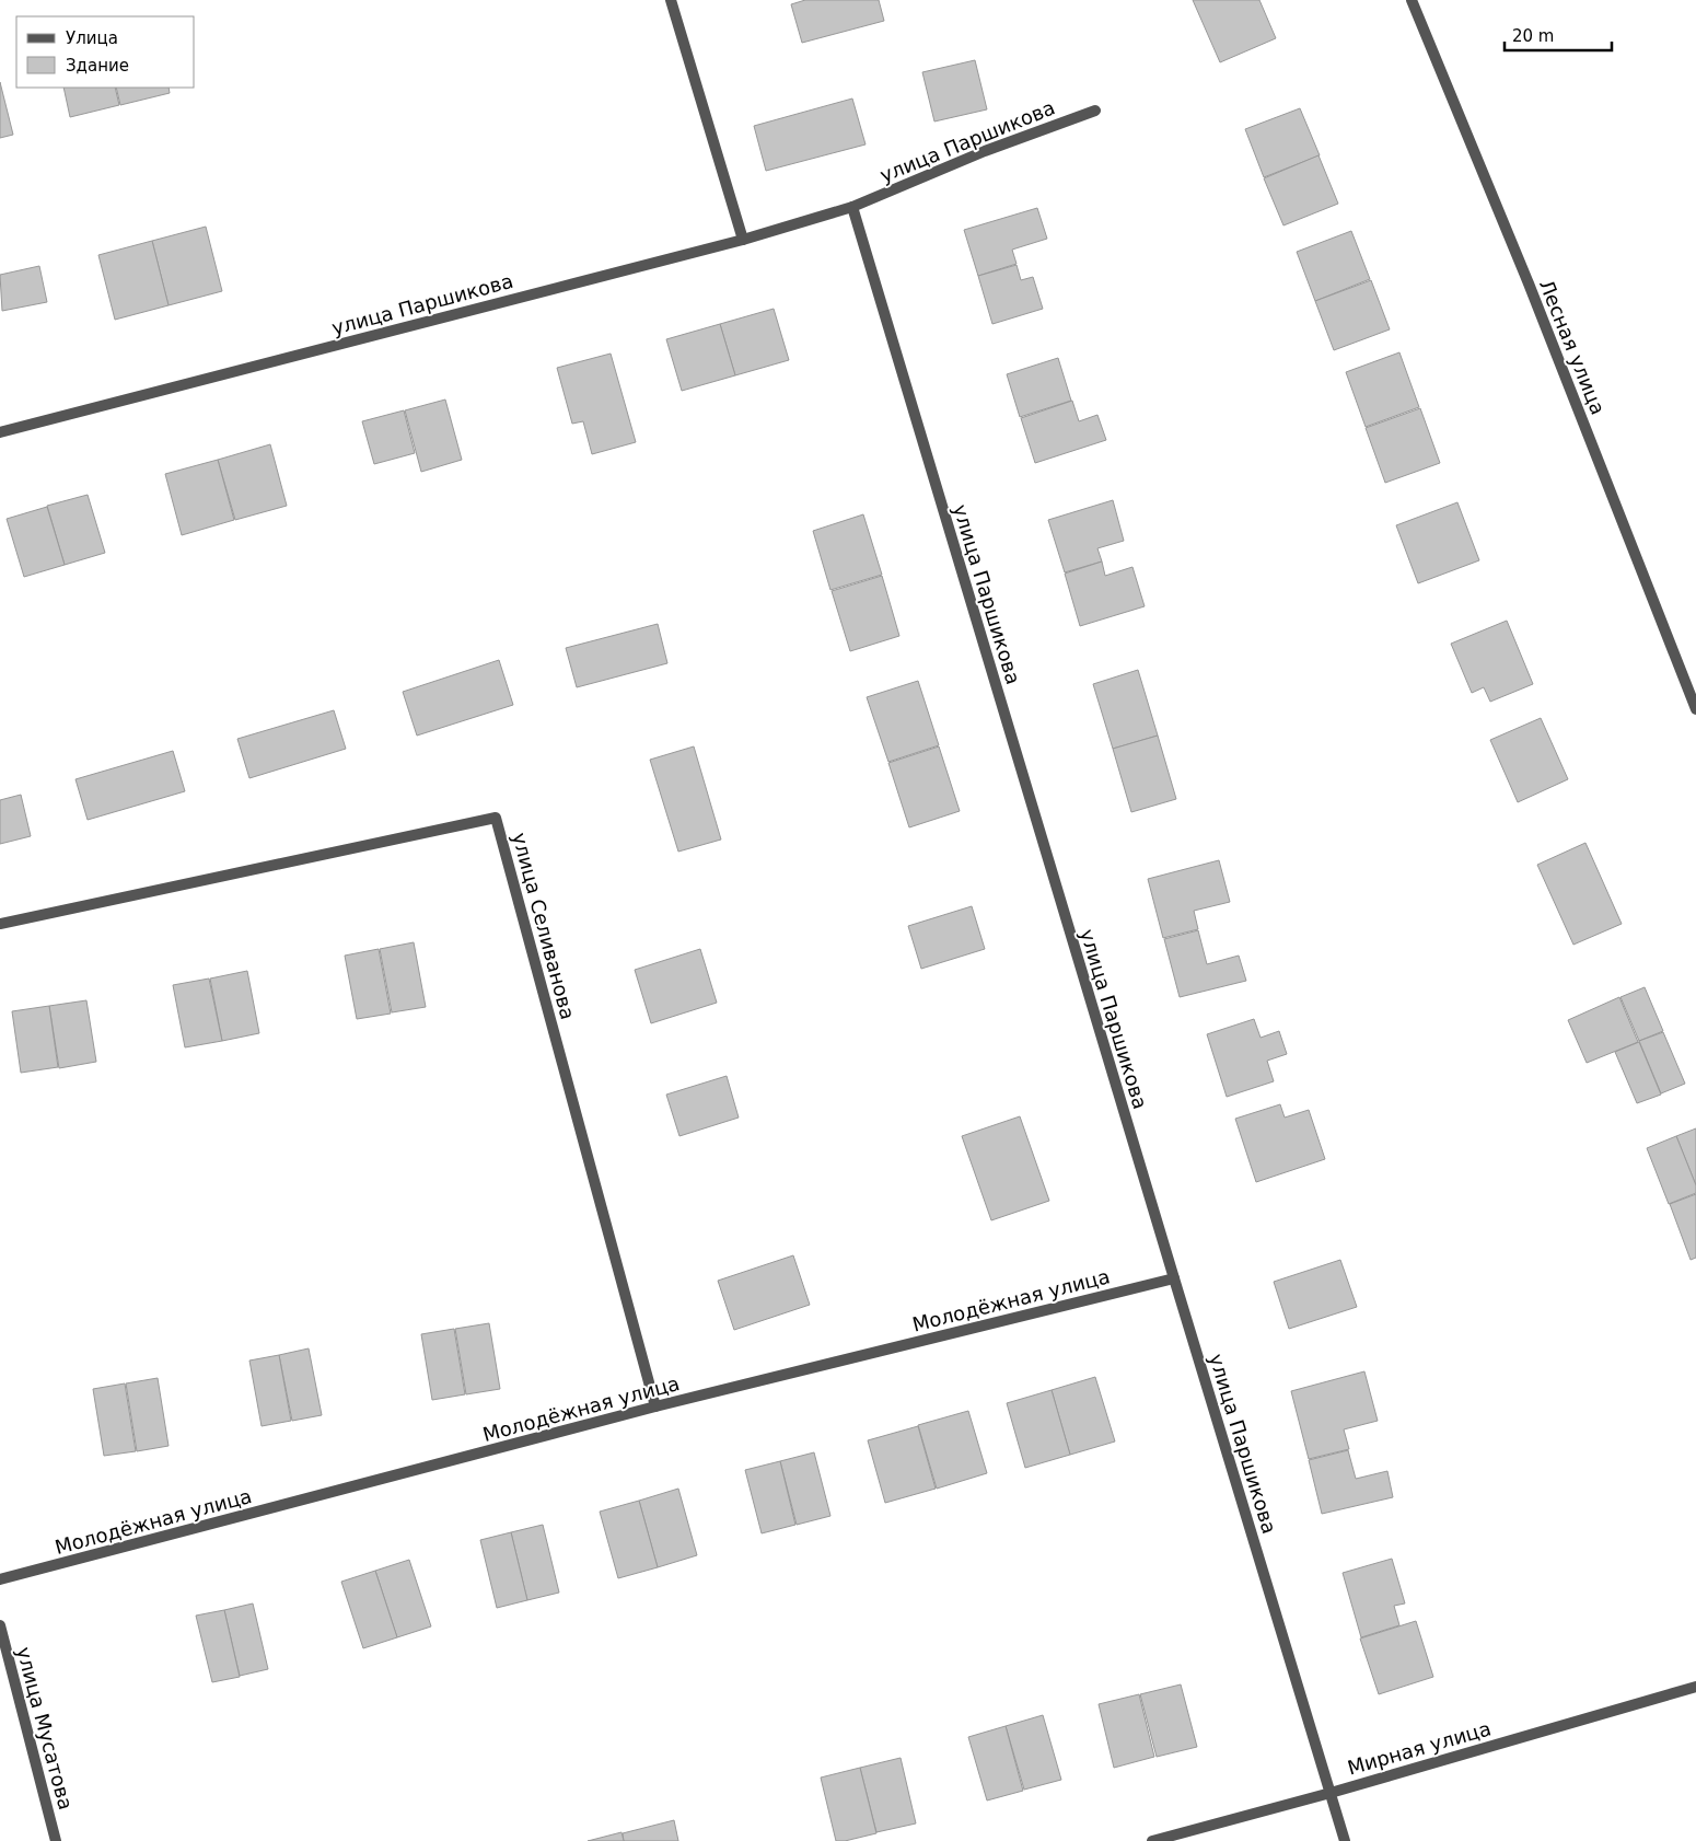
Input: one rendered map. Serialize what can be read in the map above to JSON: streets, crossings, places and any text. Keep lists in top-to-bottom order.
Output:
{
  "streets": {
    "street": [
      "улица Паршикова",
      "Лесная улица",
      "улица Селиванова",
      "Молодёжная улица",
      "улица Мусатова",
      "Мирная улица"
    ]
  },
  "crossings": [
    ["улица Паршикова", "Молодёжная улица"],
    ["улица Паршикова", "Мирная улица"],
    ["улица Селиванова", "Молодёжная улица"]
  ],
  "legend": ["Улица", "Здание"],
  "scale_bar": "20 m"
}
